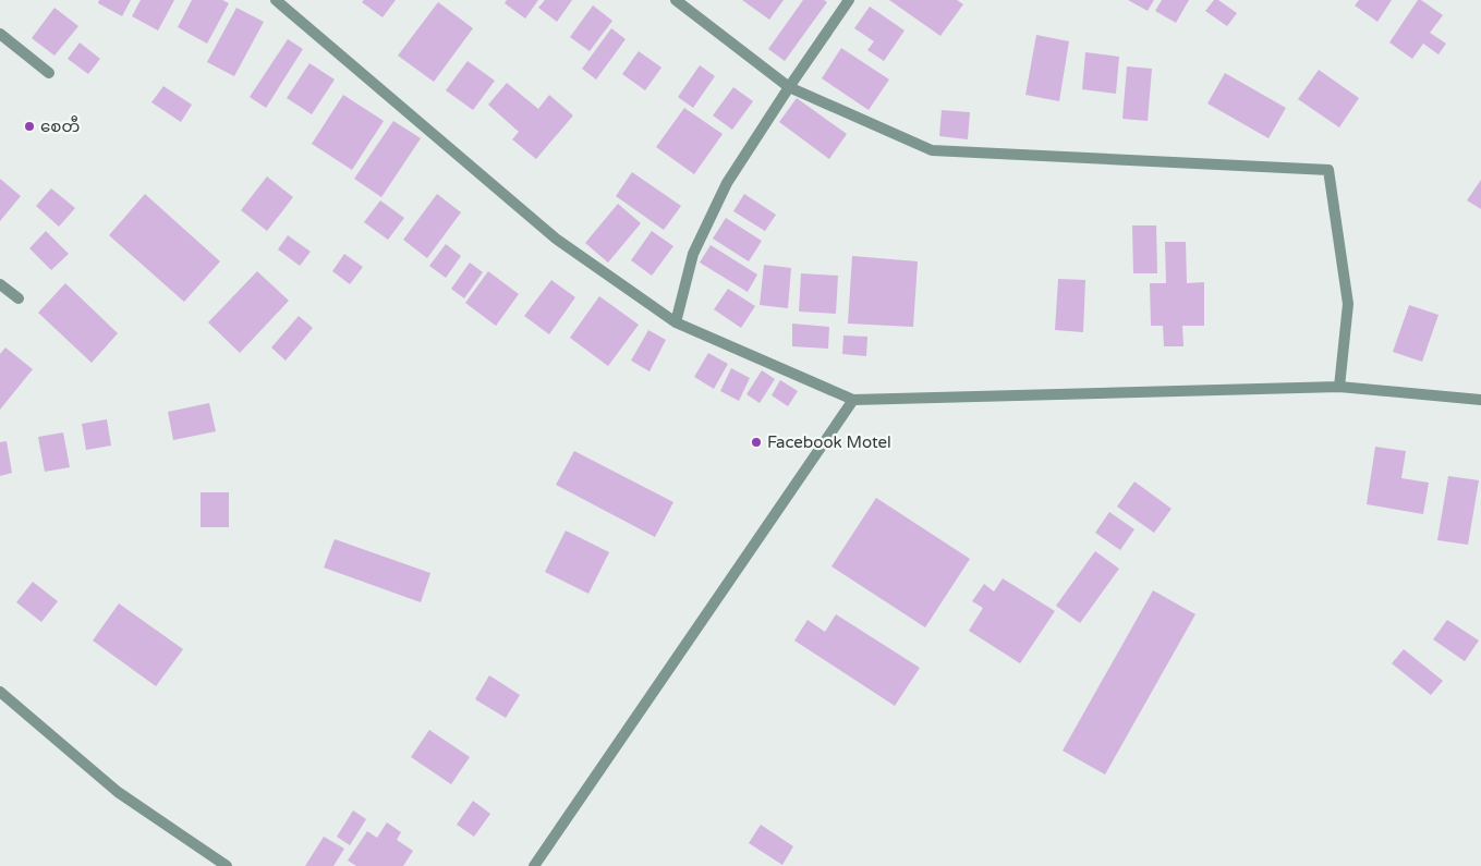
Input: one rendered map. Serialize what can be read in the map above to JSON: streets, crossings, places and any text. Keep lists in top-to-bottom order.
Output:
{
  "places": ["စေတီ", "Facebook Motel"]
}
